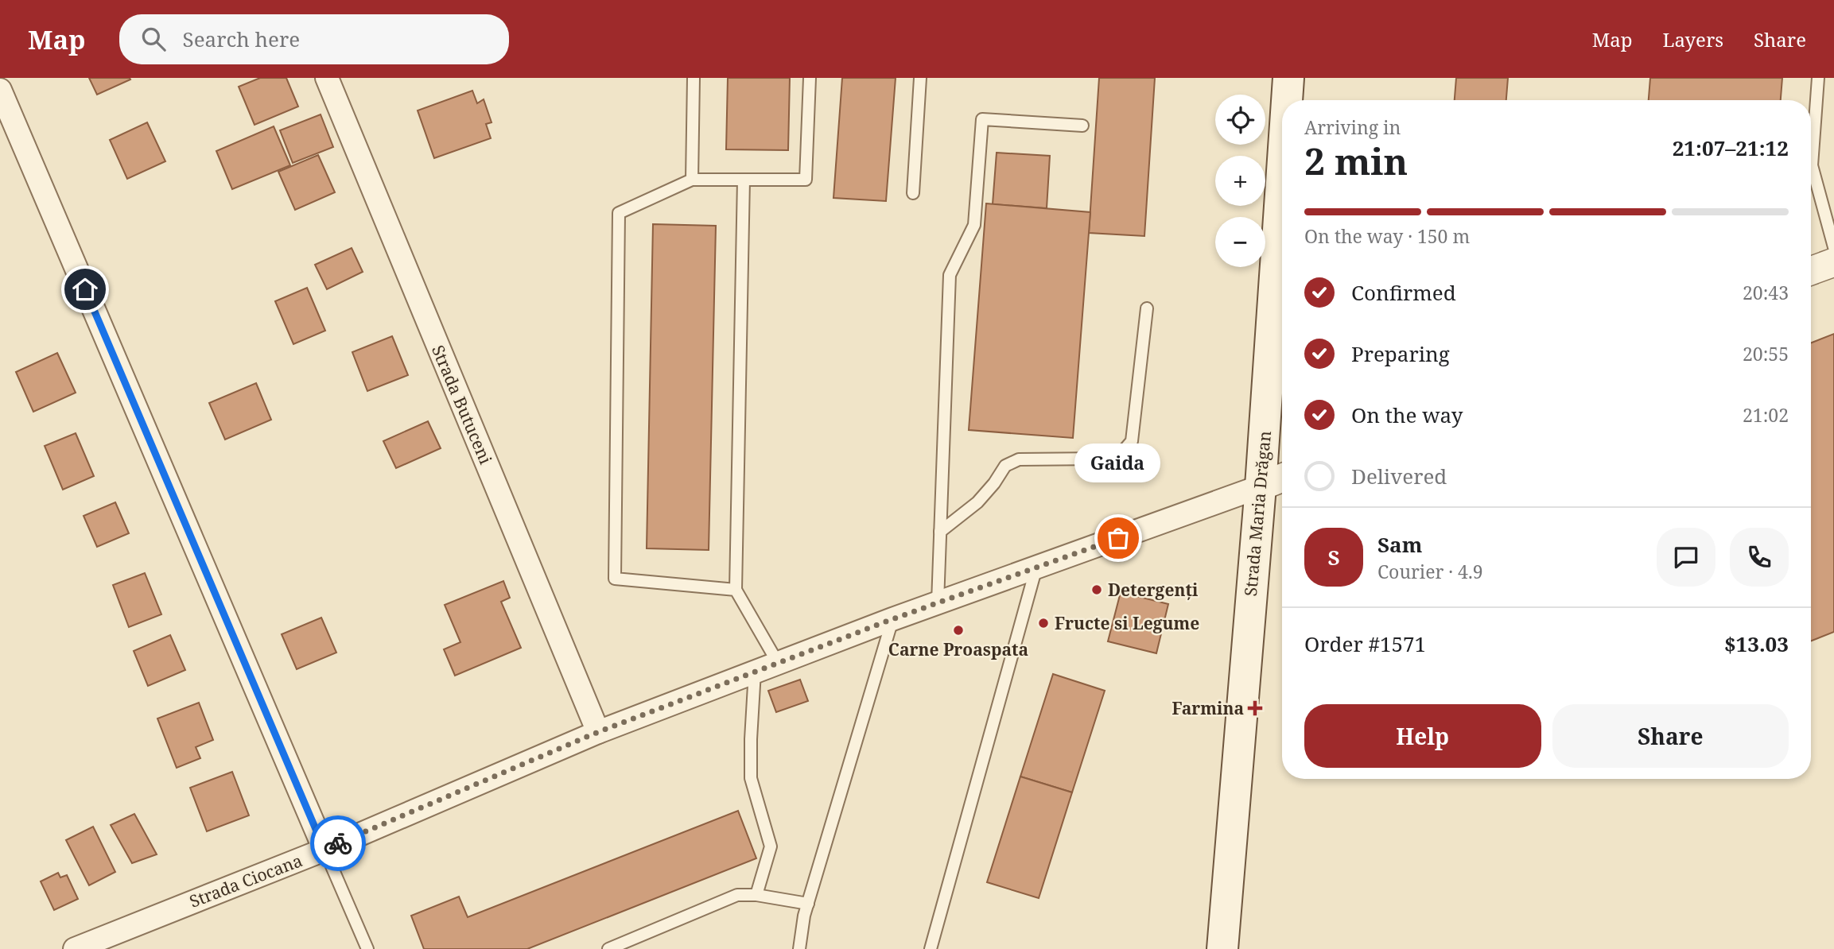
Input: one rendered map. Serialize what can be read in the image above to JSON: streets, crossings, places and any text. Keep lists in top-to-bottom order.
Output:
{
  "streets": {
    "main road": ["Strada Maria Drăgan"],
    "street": ["Strada Butuceni", "Strada Ciocana"]
  },
  "crossings": [
    ["Strada Butuceni", "Strada Ciocana"],
    ["Strada Maria Drăgan", "Strada Ciocana"]
  ],
  "places": {
    "other": [
      "Gaida",
      "Detergenți",
      "Fructe si Legume",
      "Carne Proaspata"
    ],
    "health": ["Farmina"]
  },
  "page": {
    "header": "Map",
    "search": "Search here",
    "nav": ["Map", "Layers", "Share"],
    "map_buttons": ["+", "−"],
    "heading": ["2 min", "Arriving in", "21:07–21:12"],
    "panel": [
      "Sam",
      "Courier · 4.9",
      "Order #1571",
      "$13.03"
    ],
    "bar": "On the way · 150 m",
    "list": [
      ["Confirmed", "20:43"],
      ["Preparing", "20:55"],
      ["On the way", "21:02"],
      "Delivered"
    ],
    "bubble": "Gaida",
    "round": "S",
    "buttons": ["Help", "Share"]
  }
}
